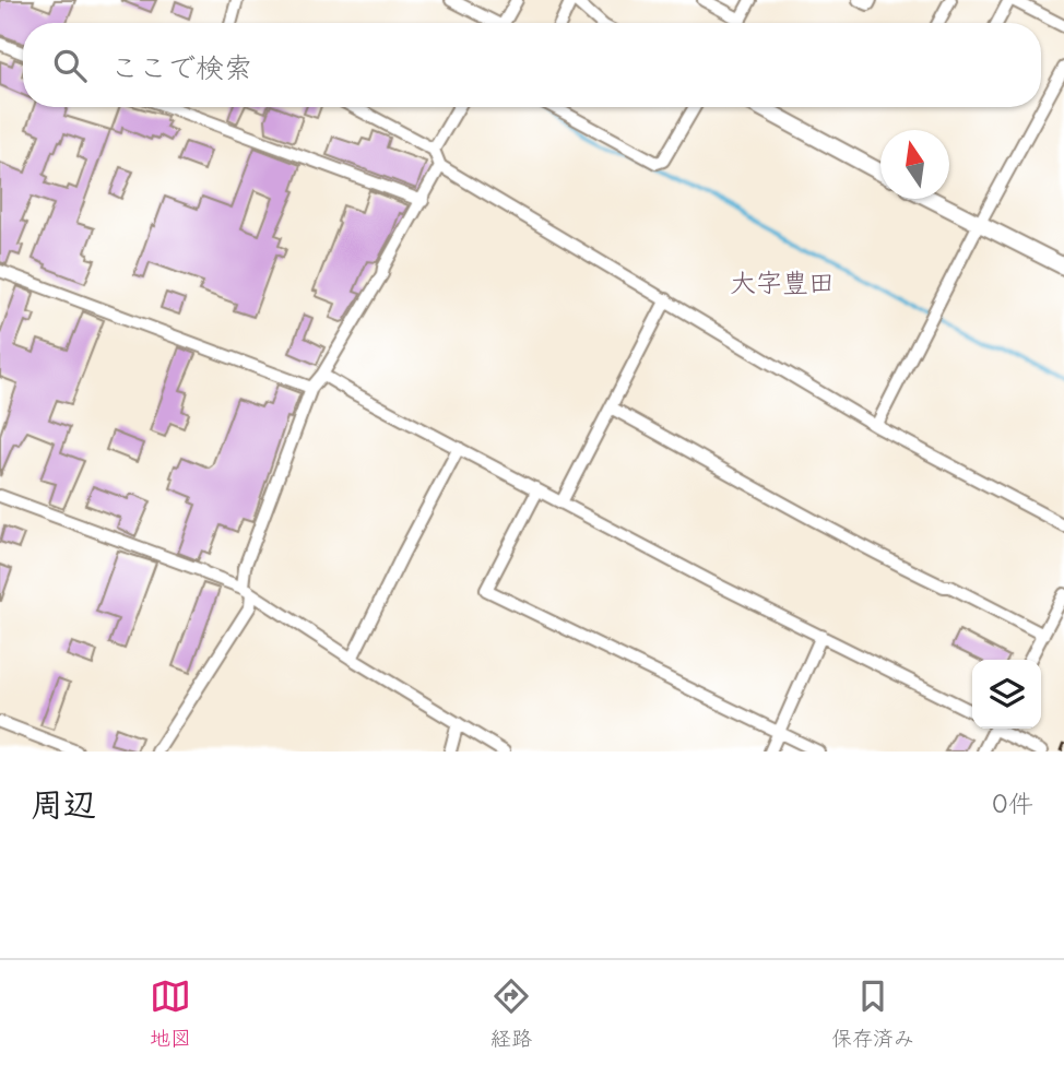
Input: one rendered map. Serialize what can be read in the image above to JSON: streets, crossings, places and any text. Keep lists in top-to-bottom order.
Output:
{
  "districts": ["大字豊田"],
  "north": "top",
  "page": {
    "search": "ここで検索",
    "heading": ["周辺", "0件"],
    "nav": ["地図", "経路", "保存済み"]
  }
}
